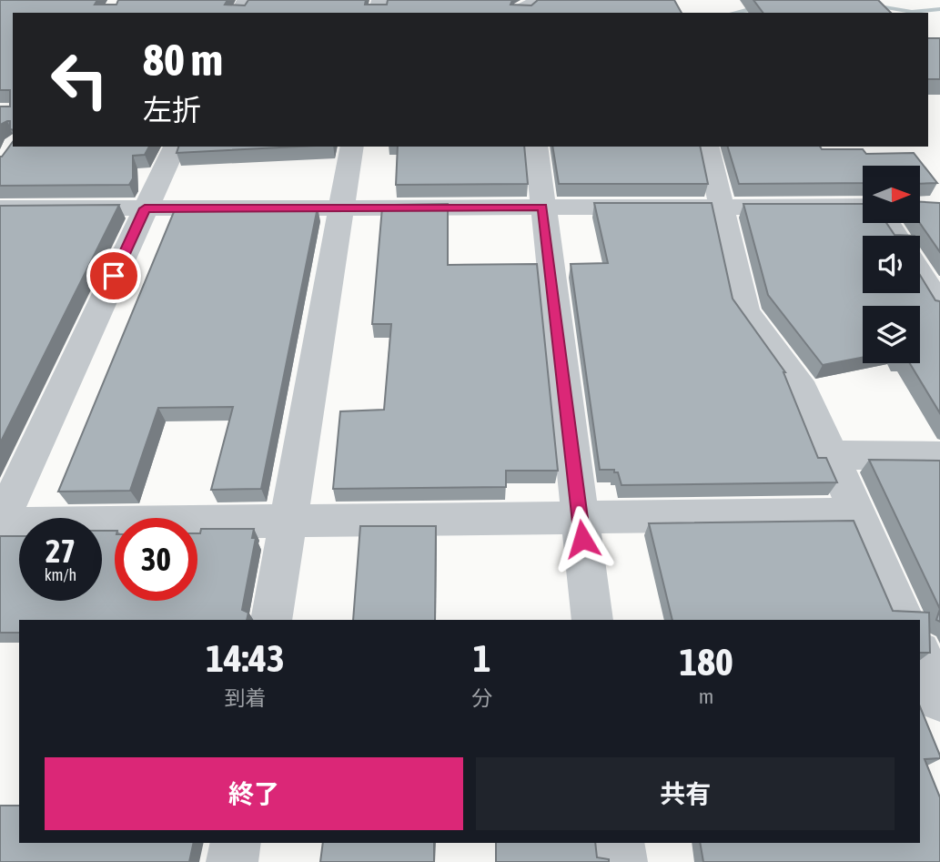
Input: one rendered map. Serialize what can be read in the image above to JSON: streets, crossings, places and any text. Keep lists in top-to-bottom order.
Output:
{
  "north": "right",
  "page": {
    "turn": ["80 m", "左折"],
    "speed": "27 km/h",
    "limit": "30",
    "eta": [
      "14:43",
      "到着",
      "1",
      "分",
      "180",
      "m"
    ],
    "buttons": ["終了", "共有"]
  }
}
